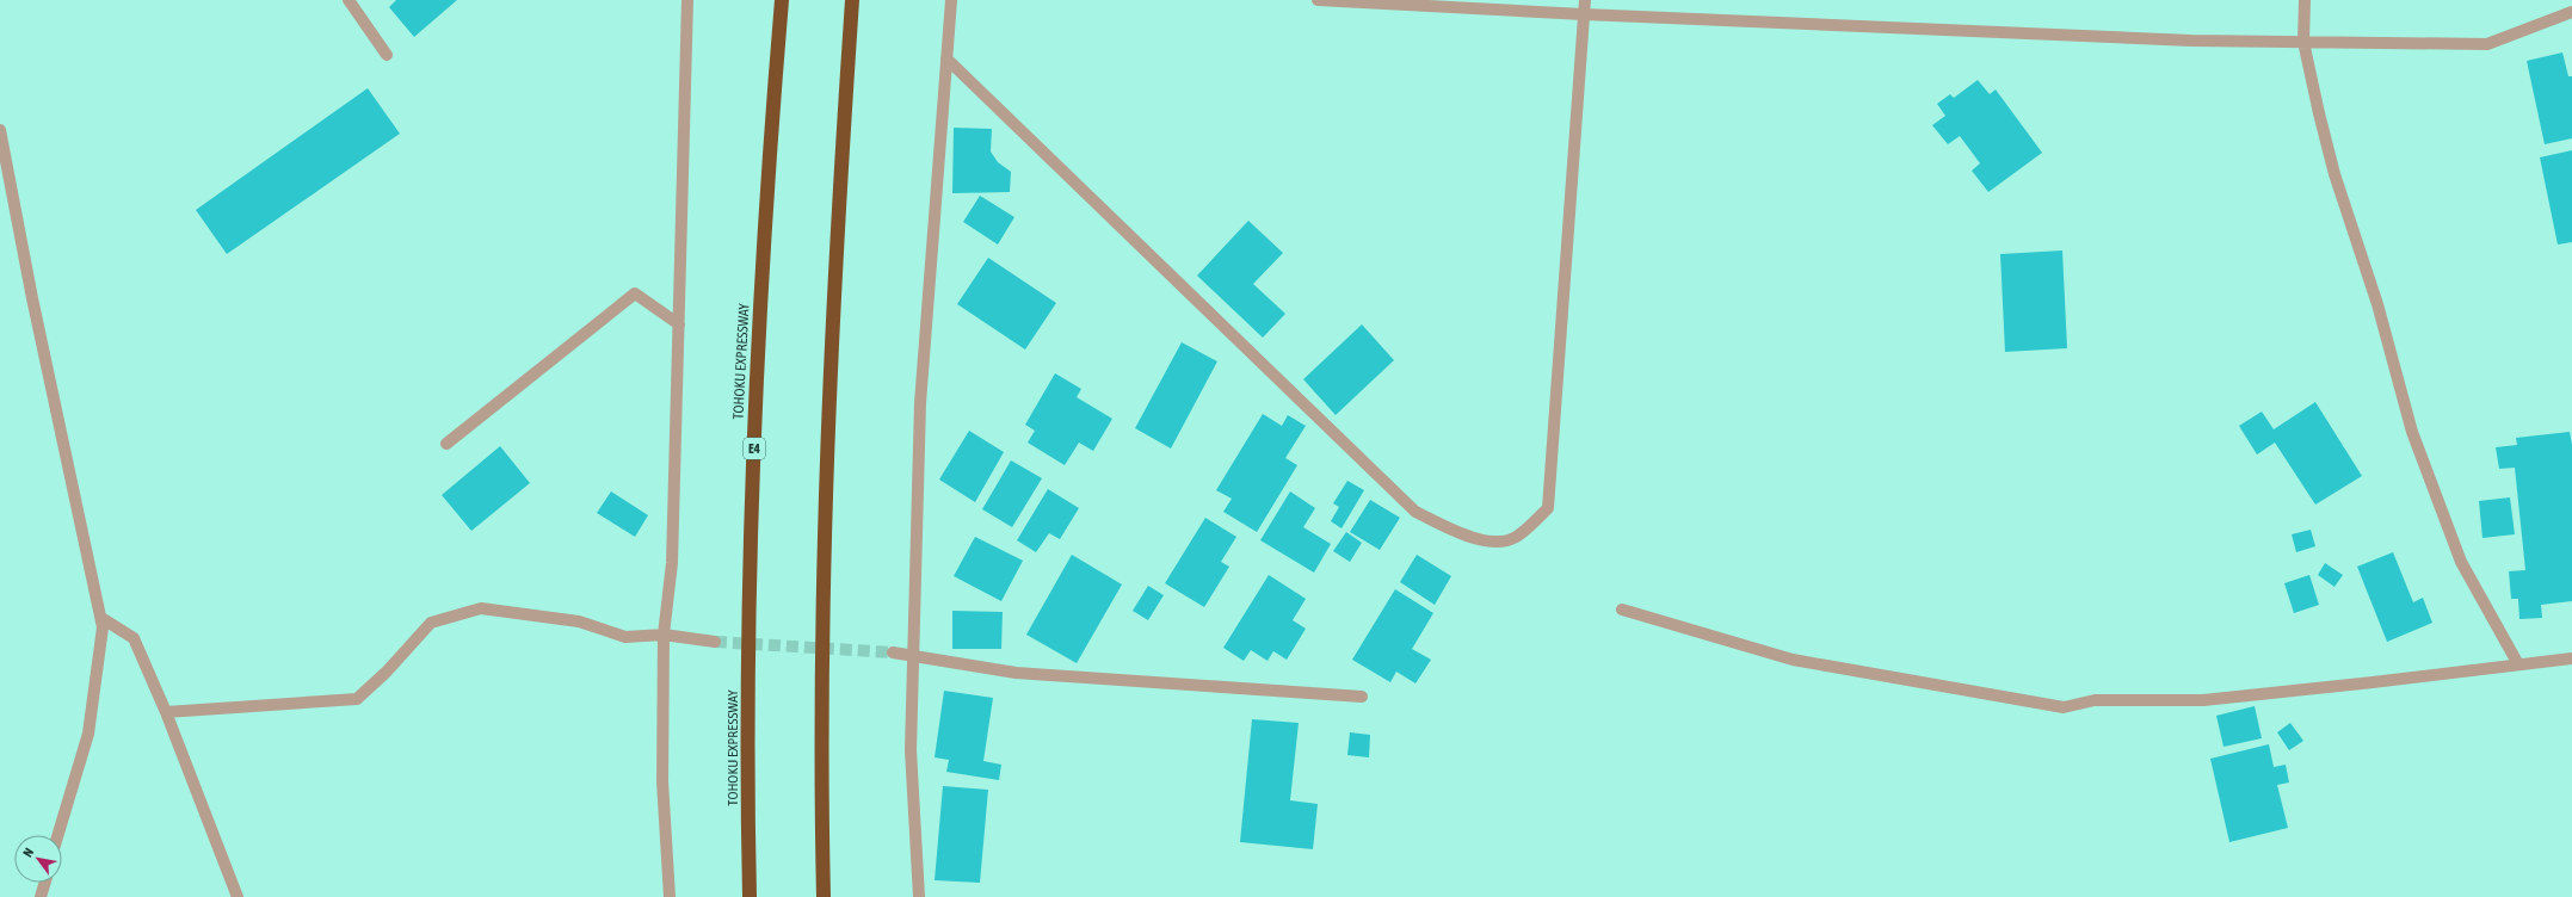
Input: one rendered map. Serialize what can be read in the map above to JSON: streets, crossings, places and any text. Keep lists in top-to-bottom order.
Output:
{
  "streets": {
    "highway": ["TOHOKU EXPRESSWAY", "E4"]
  },
  "north": "top left"
}
